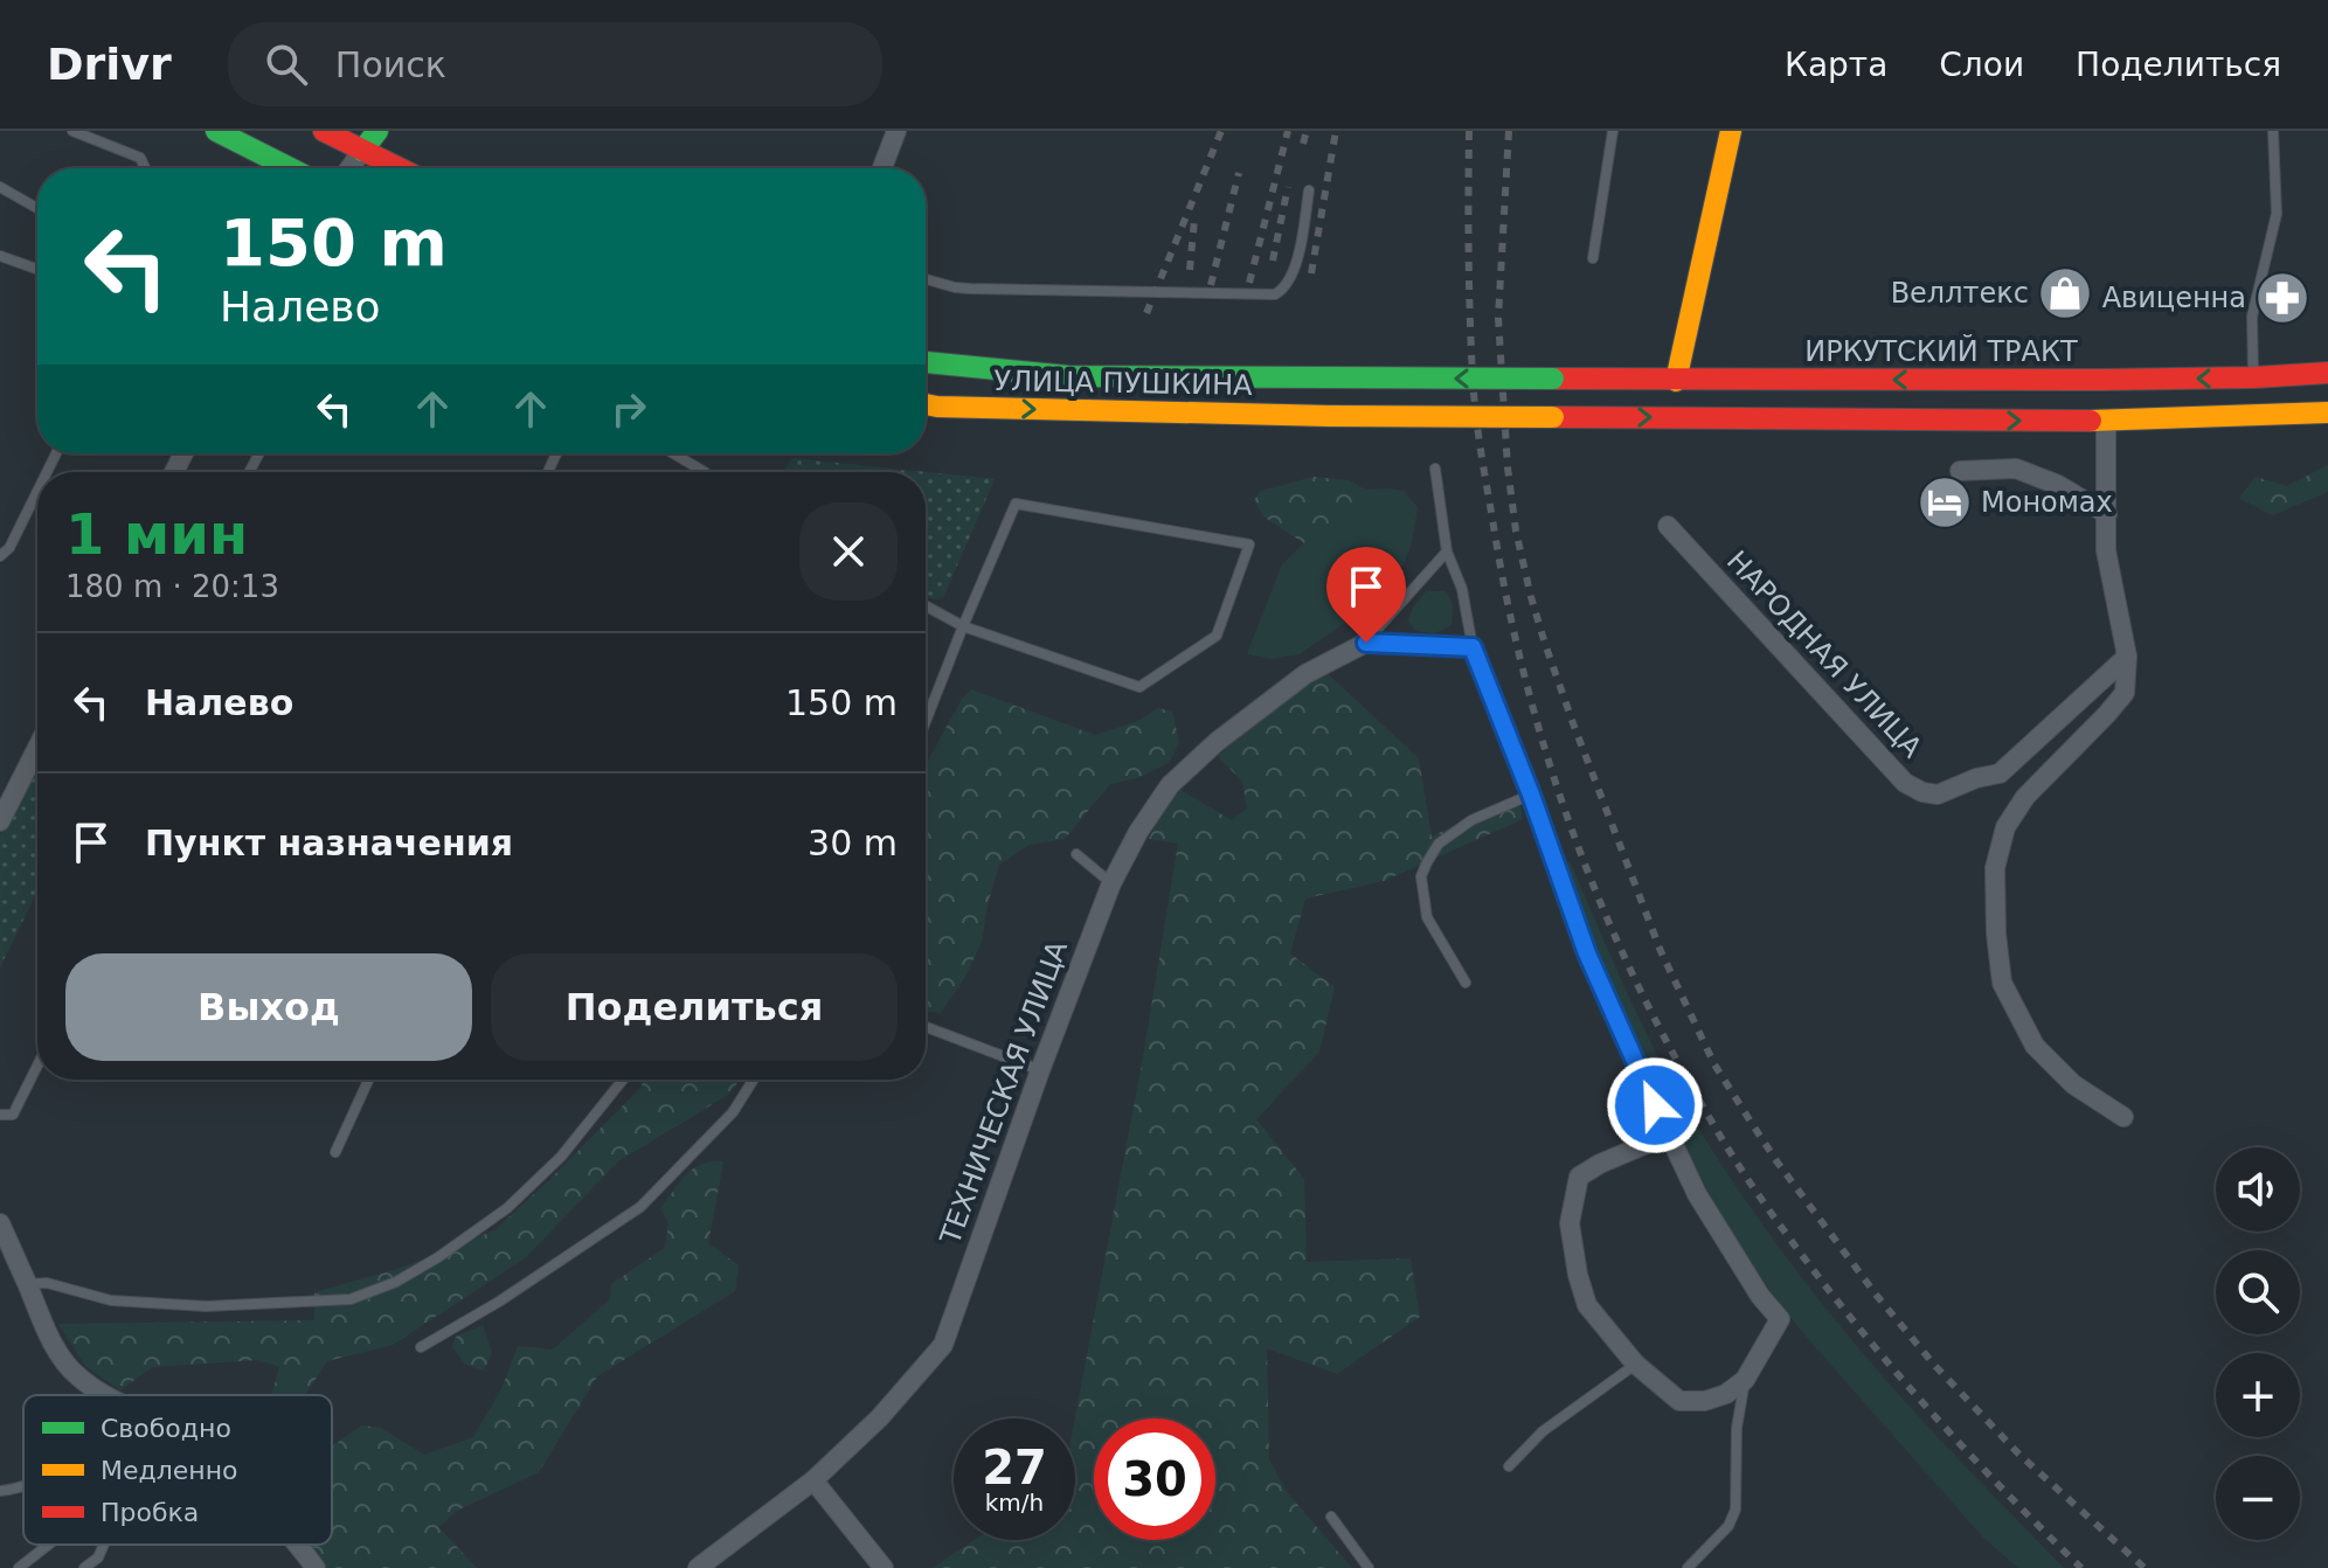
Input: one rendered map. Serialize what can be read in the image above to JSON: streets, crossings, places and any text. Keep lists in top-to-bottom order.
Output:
{
  "streets": {
    "main road": ["ИРКУТСКИЙ ТРАКТ", "УЛИЦА ПУШКИНА"],
    "street": ["НАРОДНАЯ УЛИЦА", "ТЕХНИЧЕСКАЯ УЛИЦА"]
  },
  "crossings": [
    ["ИРКУТСКИЙ ТРАКТ", "УЛИЦА ПУШКИНА"]
  ],
  "one_way": ["ИРКУТСКИЙ ТРАКТ"],
  "places": {
    "shop": ["Веллтекс"],
    "pharmacy": ["Авиценна"],
    "hotel": ["Мономах"]
  },
  "legend": ["Свободно", "Медленно", "Пробка"],
  "page": {
    "header": "Drivr",
    "search": "Поиск",
    "nav": ["Карта", "Слои", "Поделиться"],
    "turn": ["150 m", "Налево"],
    "heading": ["1 мин", "180 m · 20:13"],
    "list": [
      {
        "name": "Налево",
        "value": "150 m"
      },
      {
        "name": "Пункт назначения",
        "value": "30 m"
      }
    ],
    "buttons": ["Выход", "Поделиться"],
    "map_buttons": ["+", "−"],
    "speed": "27 km/h",
    "limit": "30"
  }
}
